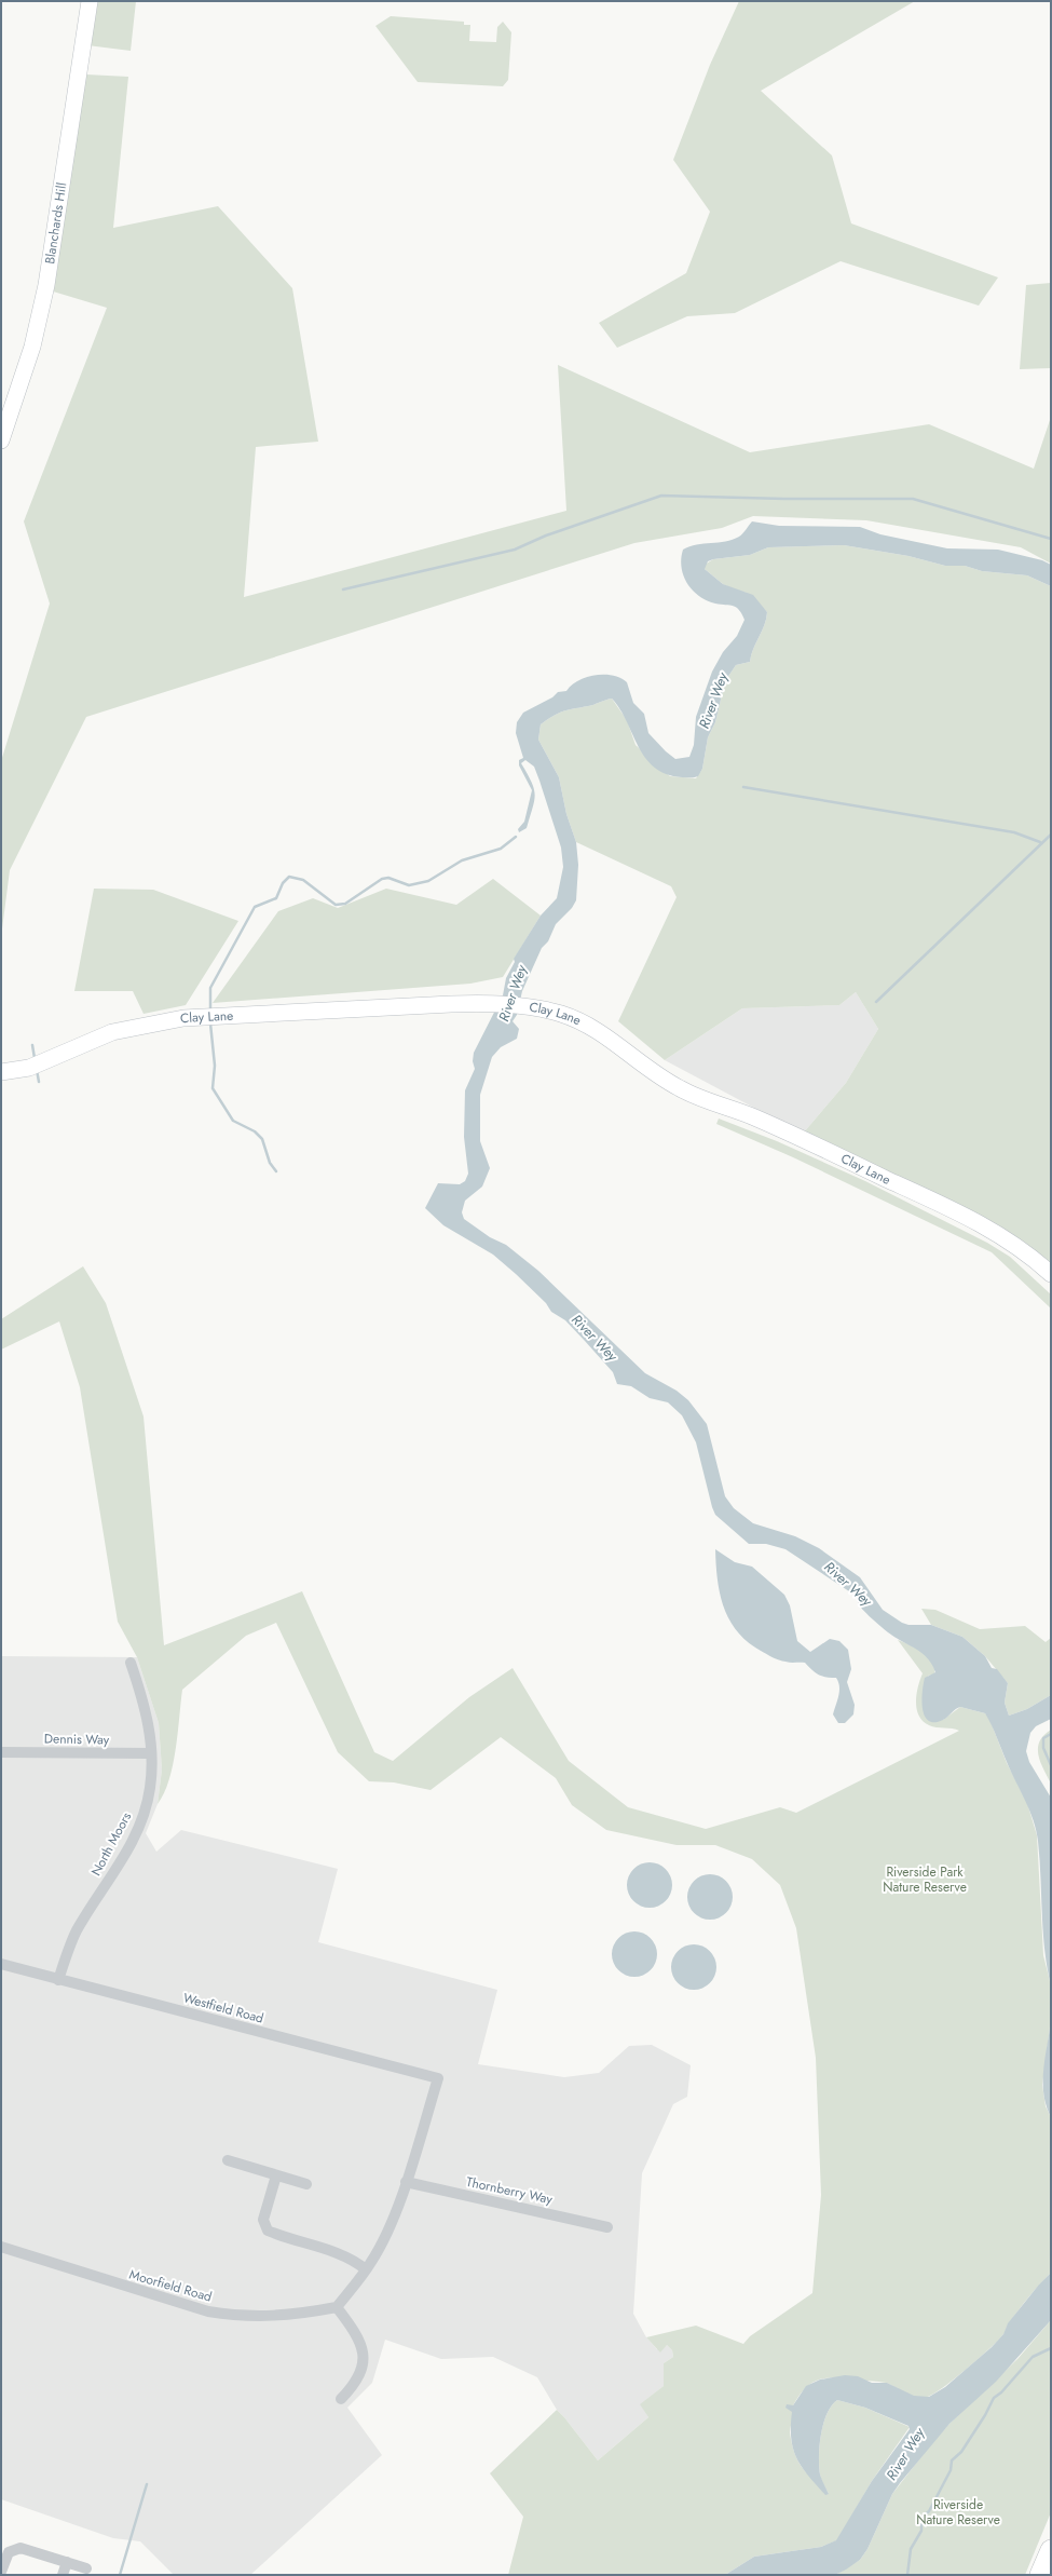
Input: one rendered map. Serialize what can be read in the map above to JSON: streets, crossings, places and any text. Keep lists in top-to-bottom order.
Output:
{
  "streets": {
    "street": [
      "Blanchards Hill",
      "Clay Lane",
      "Dennis Way",
      "North Moors",
      "Westfield Road",
      "Thornberry Way",
      "Moorfield Road"
    ]
  },
  "crossings": [
    ["Dennis Way", "North Moors"],
    ["North Moors", "Westfield Road"],
    ["Westfield Road", "Thornberry Way"]
  ],
  "water": ["River Wey"],
  "parks": ["Riverside Park Nature Reserve", "Riverside Nature Reserve"]
}
